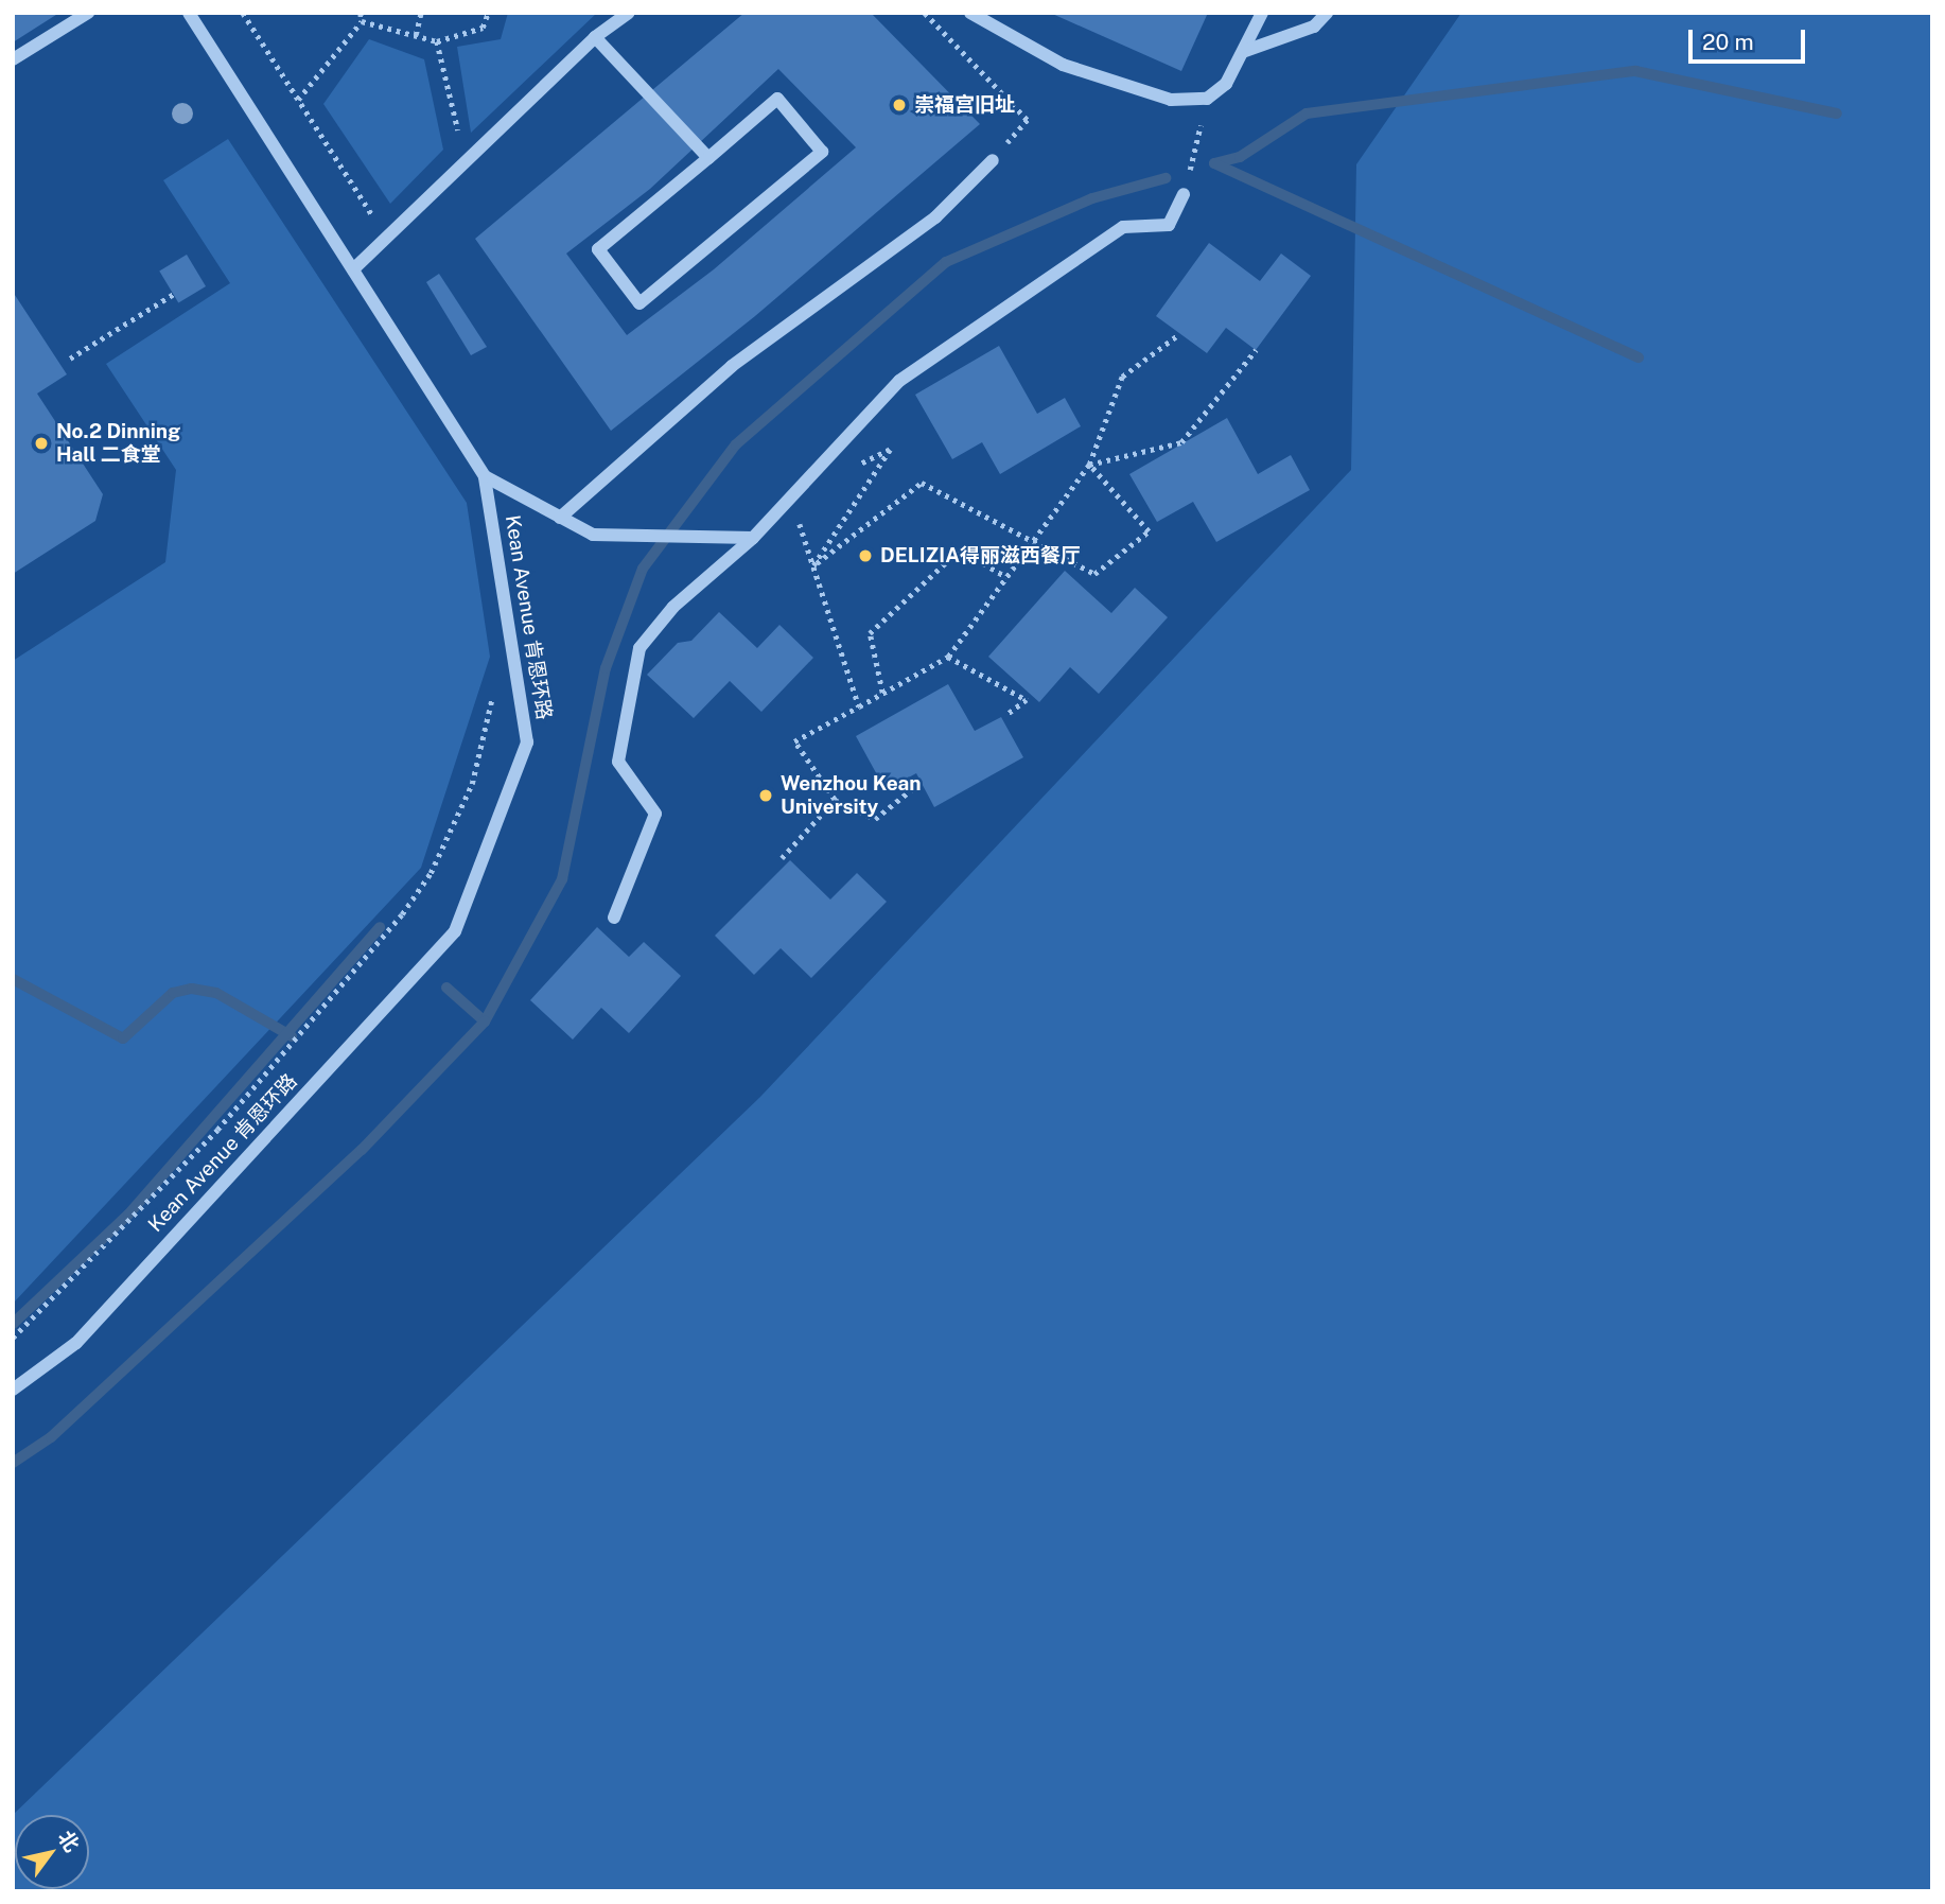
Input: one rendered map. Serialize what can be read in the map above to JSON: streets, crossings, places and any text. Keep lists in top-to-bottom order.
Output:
{
  "streets": {
    "street": ["Kean Avenue 肯恩环路"]
  },
  "places": [
    "崇福宫旧址",
    "No.2 Dinning Hall 二食堂",
    "DELIZIA得丽滋西餐厅",
    "Wenzhou Kean University"
  ],
  "scale_bar": "20 m",
  "north": "top right"
}
